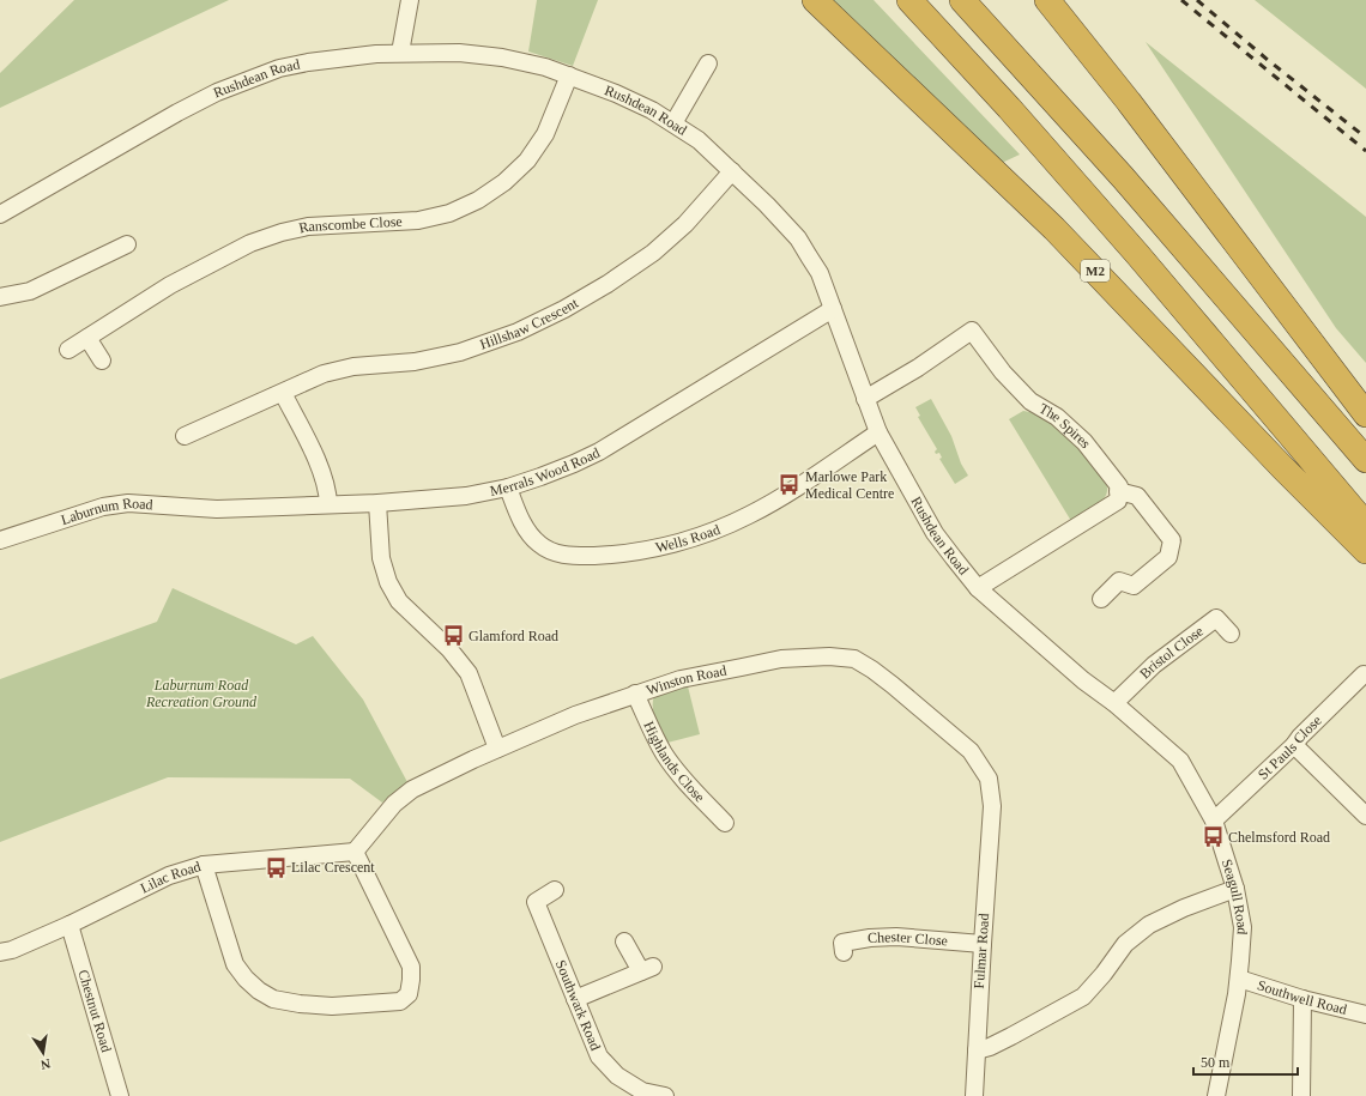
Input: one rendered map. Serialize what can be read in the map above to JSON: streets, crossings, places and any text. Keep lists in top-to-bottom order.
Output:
{
  "streets": {
    "highway": ["M2"],
    "street": [
      "Rushdean Road",
      "Ranscombe Close",
      "Hillshaw Crescent",
      "The Spires",
      "Merrals Wood Road",
      "Laburnum Road",
      "Wells Road",
      "Bristol Close",
      "Winston Road",
      "St Pauls Close",
      "Highlands Close",
      "Lilac Road",
      "Seagull Road",
      "Chester Close",
      "Fulmar Road",
      "Southwell Road",
      "Southwark Road",
      "Chestnut Road"
    ]
  },
  "crossings": [
    ["Rushdean Road", "Ranscombe Close"],
    ["Rushdean Road", "Hillshaw Crescent"],
    ["Rushdean Road", "The Spires"],
    ["Rushdean Road", "Merrals Wood Road"],
    ["Rushdean Road", "Wells Road"],
    ["Rushdean Road", "Seagull Road"],
    ["Merrals Wood Road", "Laburnum Road"],
    ["Merrals Wood Road", "Wells Road"],
    ["Bristol Close", "Seagull Road"],
    ["Winston Road", "Highlands Close"],
    ["Winston Road", "Lilac Road"],
    ["Winston Road", "Fulmar Road"],
    ["St Pauls Close", "Seagull Road"],
    ["Lilac Road", "Chestnut Road"],
    ["Seagull Road", "Southwell Road"],
    ["Chester Close", "Fulmar Road"]
  ],
  "parks": ["Laburnum Road Recreation Ground"],
  "places": {
    "bus stop": [
      "Marlowe Park Medical Centre",
      "Glamford Road",
      "Chelmsford Road",
      "Lilac Crescent"
    ]
  },
  "scale_bar": "50 m",
  "north": "bottom"
}
